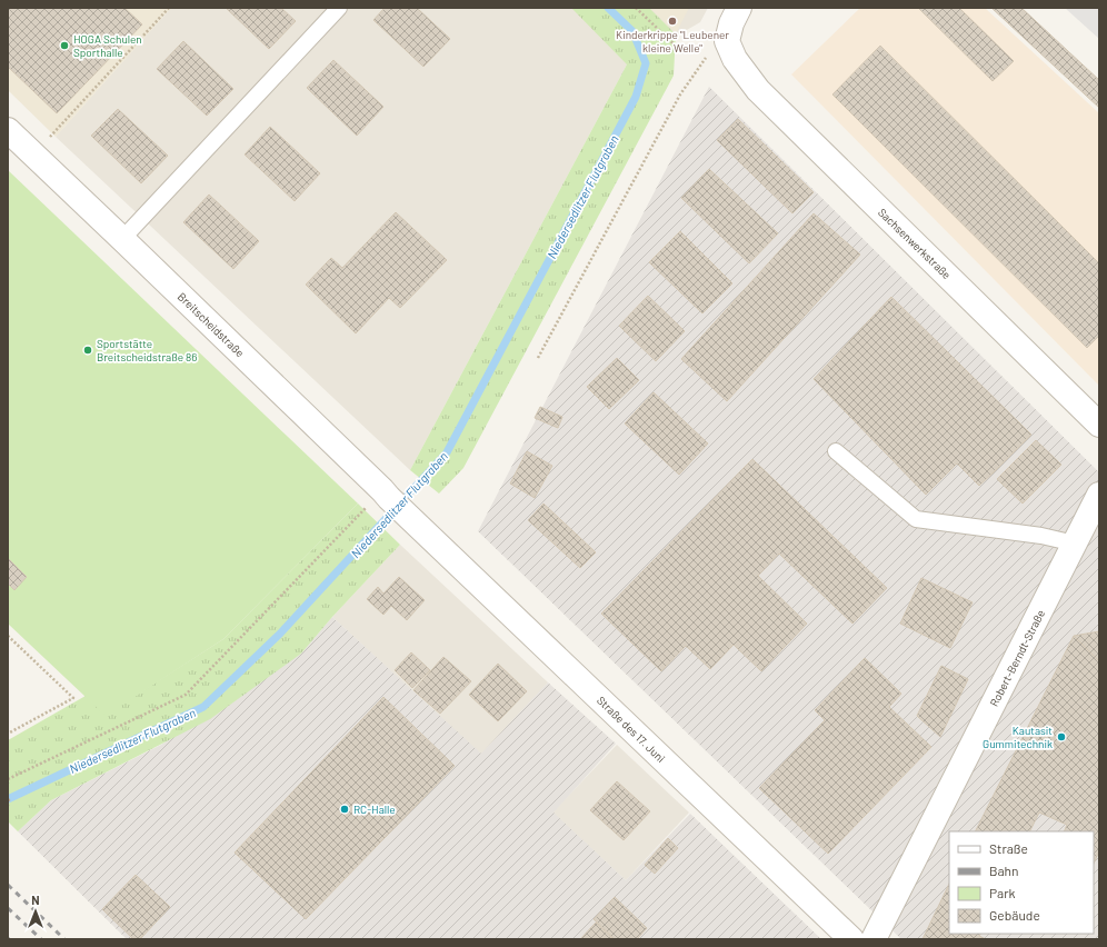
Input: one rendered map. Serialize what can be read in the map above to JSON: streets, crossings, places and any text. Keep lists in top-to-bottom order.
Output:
{
  "streets": {
    "street": [
      "Sachsenwerkstraße",
      "Breitscheidstraße",
      "Robert-Berndt-Straße",
      "Straße des 17. Juni"
    ]
  },
  "crossings": [
    ["Breitscheidstraße", "Straße des 17. Juni"]
  ],
  "water": ["Niedersedlitzer Flutgraben"],
  "places": [
    "Kinderkrippe \"Leubener kleine Welle\"",
    "HOGA Schulen Sporthalle",
    "Sportstätte Breitscheidstraße 86",
    "Kautasit Gummitechnik",
    "RC-Halle"
  ],
  "legend": [
    "Straße",
    "Bahn",
    "Park",
    "Gebäude"
  ],
  "north": "top"
}
